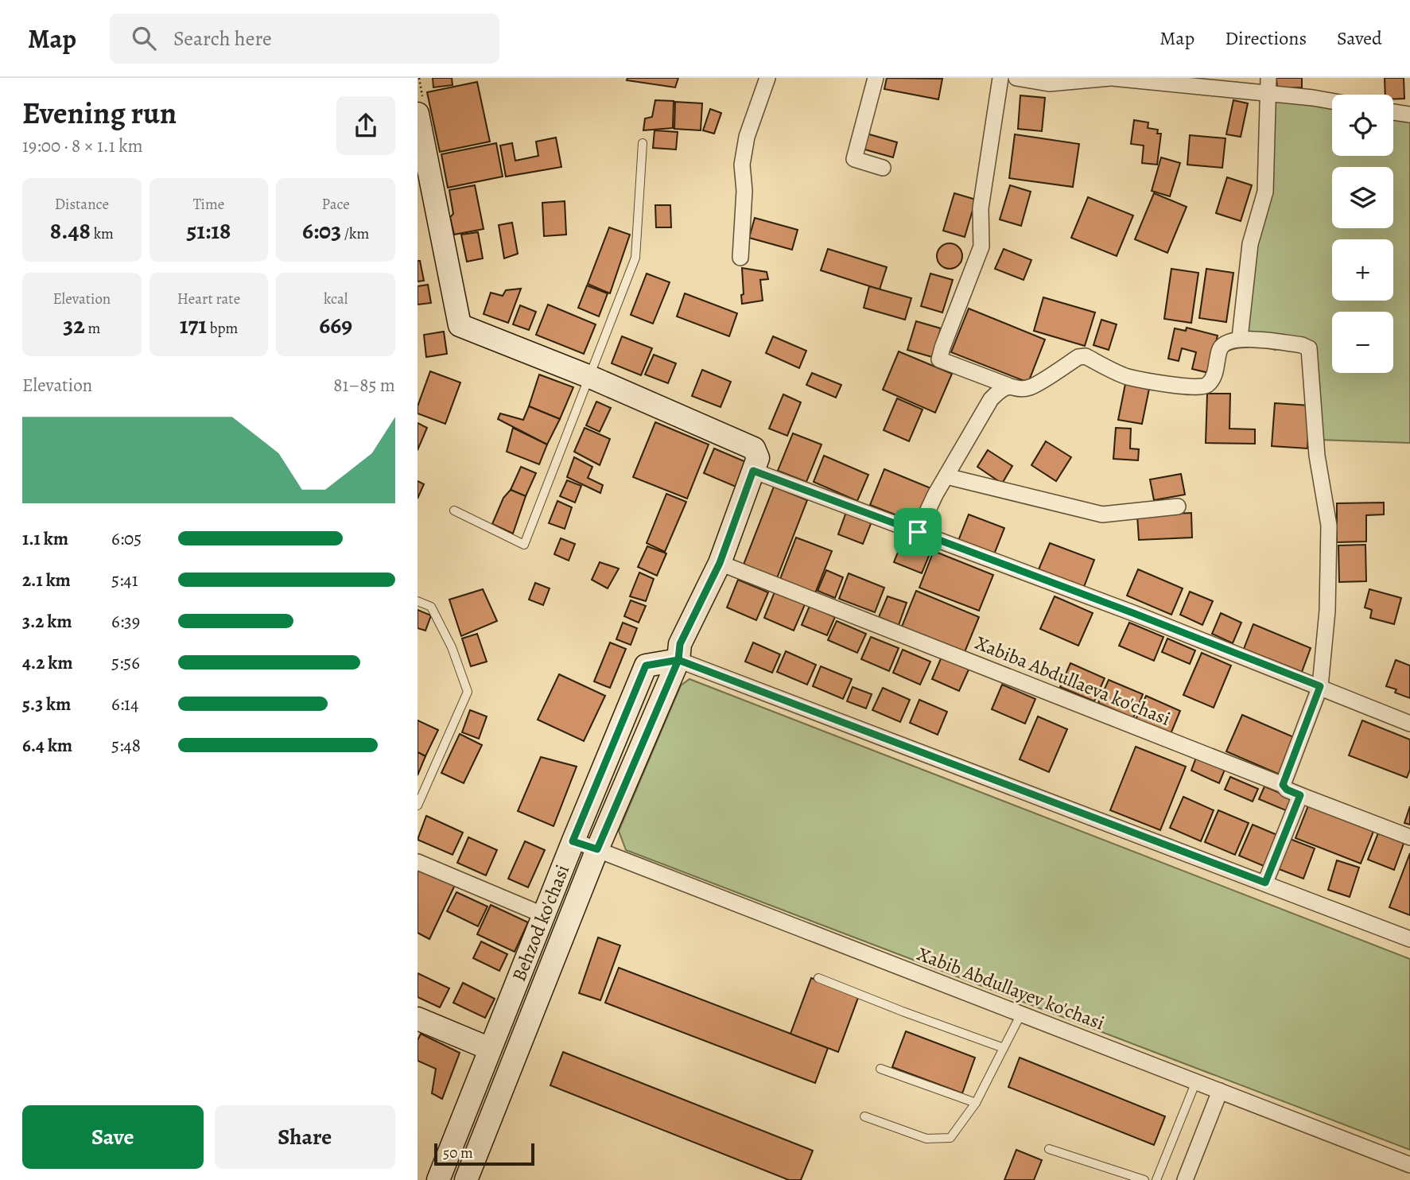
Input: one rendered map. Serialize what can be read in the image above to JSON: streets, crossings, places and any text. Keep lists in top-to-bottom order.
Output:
{
  "streets": {
    "street": ["Xabiba Abdullaeva ko'chasi", "Behzod ko'chasi", "Xabib Abdullayev ko'chasi"]
  },
  "crossings": [
    ["Behzod ko'chasi", "Xabib Abdullayev ko'chasi"]
  ],
  "scale_bar": "50 m",
  "page": {
    "header": "Map",
    "search": "Search here",
    "nav": ["Map", "Directions", "Saved"],
    "heading": ["Evening run", "19:00 · 8 × 1.1 km"],
    "map_buttons": ["+", "−"],
    "stats": [
      ["Distance", "8.48 km"],
      ["Time", "51:18"],
      ["Pace", "6:03 /km"],
      ["Elevation", "32 m"],
      ["Heart rate", "171 bpm"],
      ["kcal", "669"]
    ],
    "chart": ["Elevation", "81–85 m"],
    "list": [
      {
        "name": "1.1 km",
        "note": "6:05"
      },
      {
        "name": "2.1 km",
        "note": "5:41"
      },
      {
        "name": "3.2 km",
        "note": "6:39"
      },
      {
        "name": "4.2 km",
        "note": "5:56"
      },
      {
        "name": "5.3 km",
        "note": "6:14"
      },
      {
        "name": "6.4 km",
        "note": "5:48"
      }
    ],
    "buttons": ["Save", "Share"],
    "scale": "50 m"
  }
}
